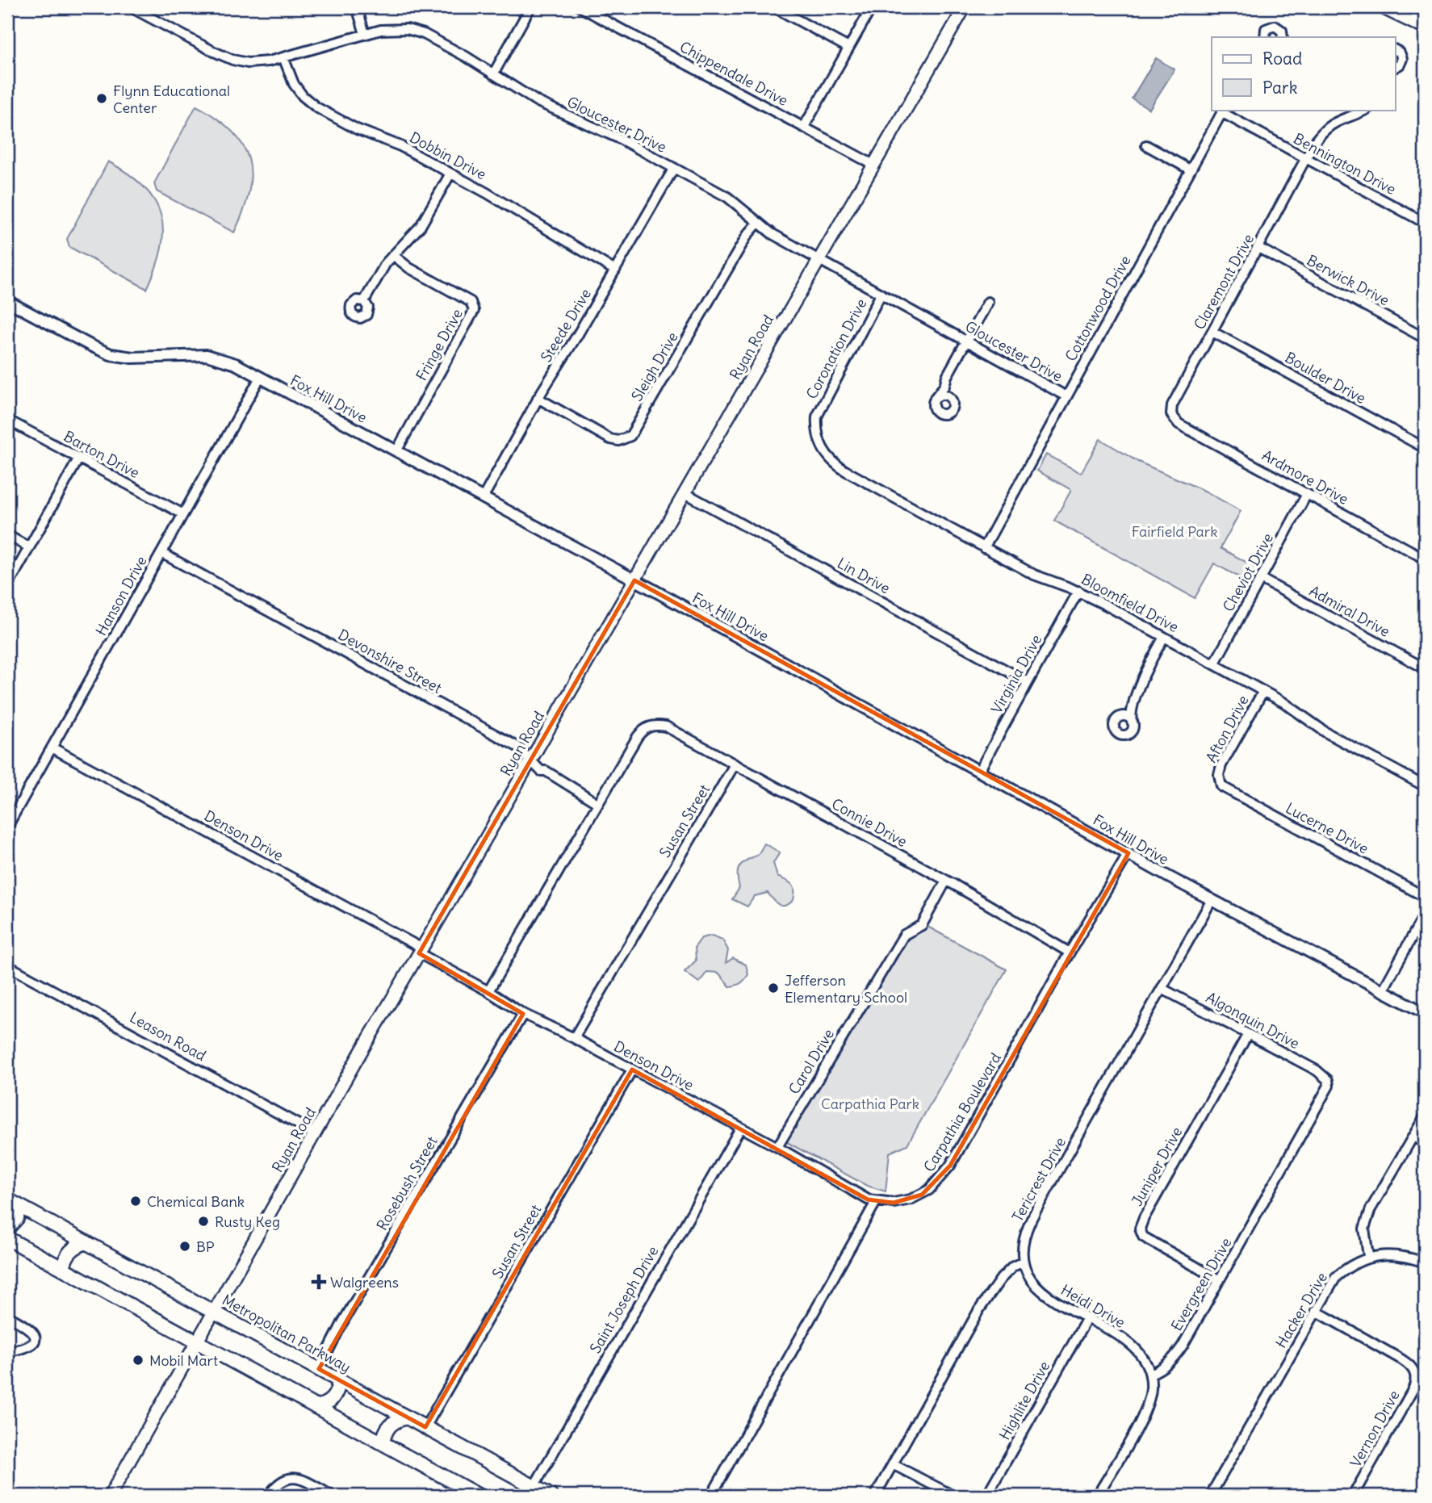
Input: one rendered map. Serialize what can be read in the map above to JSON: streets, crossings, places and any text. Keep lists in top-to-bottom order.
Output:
{
  "streets": {
    "main road": ["Ryan Road", "Metropolitan Parkway"],
    "street": [
      "Chippendale Drive",
      "Gloucester Drive",
      "Dobbin Drive",
      "Bennington Drive",
      "Berwick Drive",
      "Claremont Drive",
      "Cottonwood Drive",
      "Steede Drive",
      "Fringe Drive",
      "Coronation Drive",
      "Sleigh Drive",
      "Boulder Drive",
      "Fox Hill Drive",
      "Barton Drive",
      "Ardmore Drive",
      "Cheviot Drive",
      "Lin Drive",
      "Hanson Drive",
      "Bloomfield Drive",
      "Admiral Drive",
      "Devonshire Street",
      "Virginia Drive",
      "Afton Drive",
      "Susan Street",
      "Connie Drive",
      "Lucerne Drive",
      "Denson Drive",
      "Algonquin Drive",
      "Leason Road",
      "Carol Drive",
      "Carpathia Boulevard",
      "Juniper Drive",
      "Tericrest Drive",
      "Rosebush Street",
      "Evergreen Drive",
      "Saint Joseph Drive",
      "Heidi Drive",
      "Hacker Drive",
      "Highlite Drive",
      "Vernon Drive"
    ]
  },
  "crossings": [
    ["Chippendale Drive", "Ryan Road"],
    ["Gloucester Drive", "Dobbin Drive"],
    ["Gloucester Drive", "Cottonwood Drive"],
    ["Gloucester Drive", "Steede Drive"],
    ["Gloucester Drive", "Ryan Road"],
    ["Gloucester Drive", "Coronation Drive"],
    ["Gloucester Drive", "Sleigh Drive"],
    ["Dobbin Drive", "Steede Drive"],
    ["Bennington Drive", "Claremont Drive"],
    ["Bennington Drive", "Cottonwood Drive"],
    ["Berwick Drive", "Claremont Drive"],
    ["Claremont Drive", "Boulder Drive"],
    ["Claremont Drive", "Ardmore Drive"],
    ["Cottonwood Drive", "Bloomfield Drive"],
    ["Steede Drive", "Sleigh Drive"],
    ["Steede Drive", "Fox Hill Drive"],
    ["Fringe Drive", "Fox Hill Drive"],
    ["Ryan Road", "Fox Hill Drive"],
    ["Ryan Road", "Lin Drive"],
    ["Ryan Road", "Devonshire Street"],
    ["Ryan Road", "Denson Drive"],
    ["Ryan Road", "Leason Road"],
    ["Ryan Road", "Metropolitan Parkway"],
    ["Coronation Drive", "Bloomfield Drive"],
    ["Fox Hill Drive", "Hanson Drive"],
    ["Fox Hill Drive", "Virginia Drive"],
    ["Fox Hill Drive", "Carpathia Boulevard"],
    ["Fox Hill Drive", "Tericrest Drive"],
    ["Barton Drive", "Hanson Drive"],
    ["Ardmore Drive", "Cheviot Drive"],
    ["Cheviot Drive", "Bloomfield Drive"],
    ["Cheviot Drive", "Admiral Drive"],
    ["Lin Drive", "Virginia Drive"],
    ["Hanson Drive", "Devonshire Street"],
    ["Hanson Drive", "Denson Drive"],
    ["Bloomfield Drive", "Virginia Drive"],
    ["Bloomfield Drive", "Afton Drive"],
    ["Devonshire Street", "Connie Drive"],
    ["Afton Drive", "Lucerne Drive"],
    ["Susan Street", "Connie Drive"],
    ["Susan Street", "Denson Drive"],
    ["Susan Street", "Metropolitan Parkway"],
    ["Connie Drive", "Carol Drive"],
    ["Connie Drive", "Carpathia Boulevard"],
    ["Denson Drive", "Carol Drive"],
    ["Denson Drive", "Carpathia Boulevard"],
    ["Denson Drive", "Rosebush Street"],
    ["Denson Drive", "Saint Joseph Drive"],
    ["Algonquin Drive", "Juniper Drive"],
    ["Algonquin Drive", "Tericrest Drive"],
    ["Algonquin Drive", "Evergreen Drive"],
    ["Juniper Drive", "Evergreen Drive"],
    ["Tericrest Drive", "Heidi Drive"],
    ["Rosebush Street", "Metropolitan Parkway"],
    ["Evergreen Drive", "Heidi Drive"],
    ["Saint Joseph Drive", "Metropolitan Parkway"],
    ["Heidi Drive", "Highlite Drive"],
    ["Hacker Drive", "Vernon Drive"]
  ],
  "parks": ["Fairfield Park", "Carpathia Park"],
  "places": {
    "other": [
      "Flynn Educational Center",
      "Jefferson Elementary School",
      "Chemical Bank",
      "Rusty Keg",
      "BP",
      "Mobil Mart"
    ],
    "health": ["Walgreens"]
  },
  "legend": ["Road", "Park"]
}
